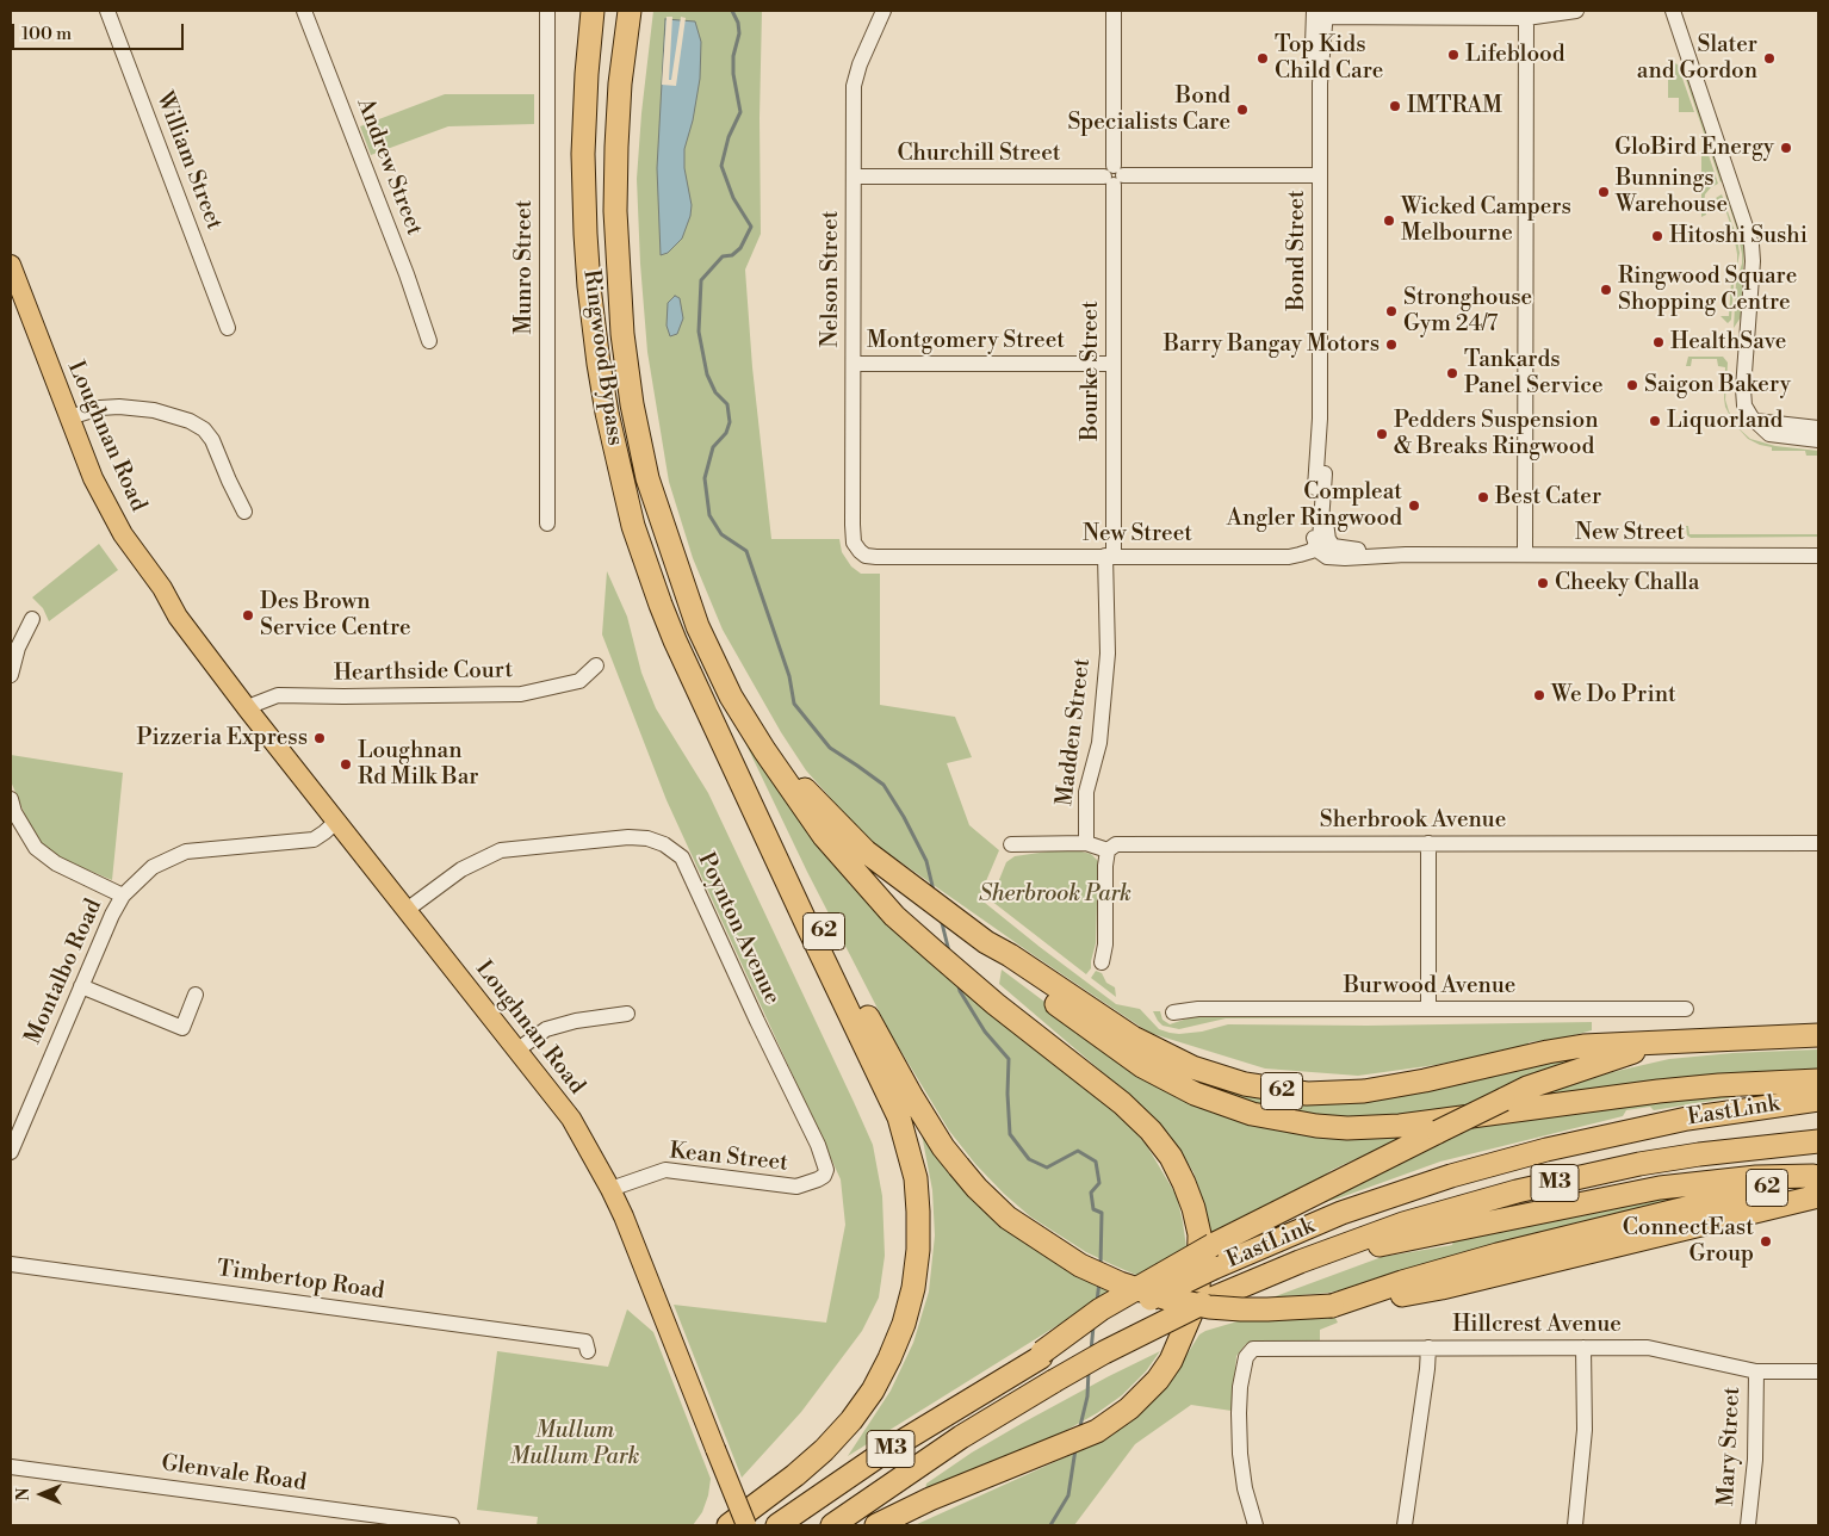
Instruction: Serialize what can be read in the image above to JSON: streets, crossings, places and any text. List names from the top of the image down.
{
  "streets": {
    "highway": [
      "Ringwood Bypass",
      "62",
      "EastLink",
      "M3"
    ],
    "main road": ["Loughnan Road"],
    "street": [
      "Churchill Street",
      "William Street",
      "Andrew Street",
      "Bond Street",
      "Munro Street",
      "Nelson Street",
      "Montgomery Street",
      "Bourke Street",
      "New Street",
      "Hearthside Court",
      "Madden Street",
      "Sherbrook Avenue",
      "Poynton Avenue",
      "Montalbo Road",
      "Burwood Avenue",
      "Kean Street",
      "Timbertop Road",
      "Hillcrest Avenue",
      "Mary Street",
      "Glenvale Road"
    ]
  },
  "crossings": [
    ["Churchill Street", "Bond Street"],
    ["Churchill Street", "Nelson Street"],
    ["Churchill Street", "Bourke Street"],
    ["Bond Street", "New Street"],
    ["Nelson Street", "Montgomery Street"],
    ["Nelson Street", "New Street"],
    ["Montgomery Street", "Bourke Street"],
    ["Ringwood Bypass", "62"],
    ["Bourke Street", "New Street"],
    ["Bourke Street", "Madden Street"],
    ["Loughnan Road", "Hearthside Court"],
    ["Loughnan Road", "Poynton Avenue"],
    ["Loughnan Road", "Montalbo Road"],
    ["Loughnan Road", "Kean Street"],
    ["New Street", "Madden Street"],
    ["Poynton Avenue", "Kean Street"],
    ["Hillcrest Avenue", "Mary Street"]
  ],
  "parks": ["Sherbrook Park", "Mullum Mullum Park"],
  "places": [
    "Lifeblood",
    "Top Kids Child Care",
    "Slater and Gordon",
    "IMTRAM",
    "Bond Specialists Care",
    "GloBird Energy",
    "Bunnings Warehouse",
    "Wicked Campers Melbourne",
    "Hitoshi Sushi",
    "Ringwood Square Shopping Centre",
    "Stronghouse Gym 24/7",
    "HealthSave",
    "Barry Bangay Motors",
    "Tankards Panel Service",
    "Saigon Bakery",
    "Liquorland",
    "Pedders Suspension & Breaks Ringwood",
    "Best Cater",
    "Compleat Angler Ringwood",
    "Cheeky Challa",
    "Des Brown Service Centre",
    "We Do Print",
    "Pizzeria Express",
    "Loughnan Rd Milk Bar",
    "ConnectEast Group"
  ],
  "scale_bar": "100 m",
  "north": "left"
}
